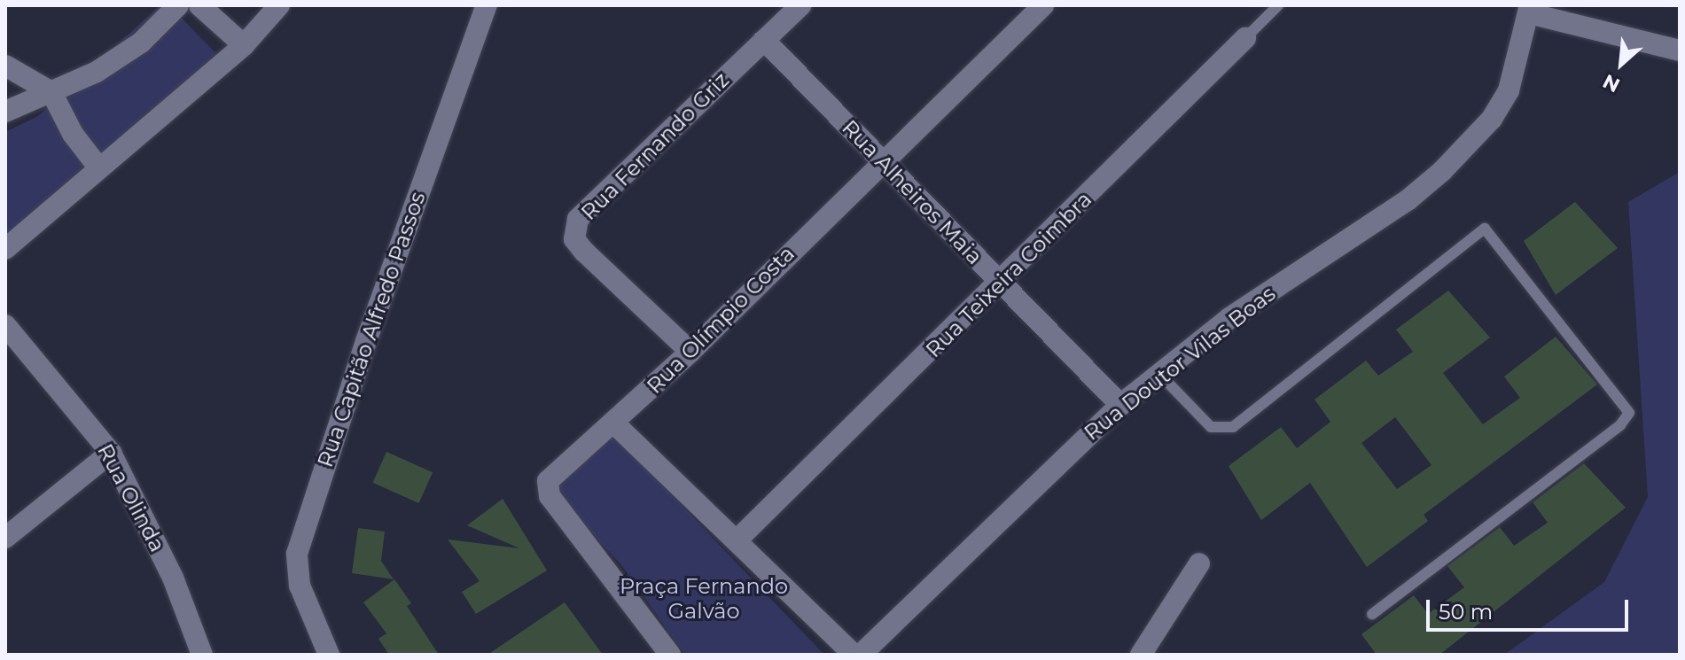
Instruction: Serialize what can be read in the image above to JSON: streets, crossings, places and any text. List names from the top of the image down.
{
  "streets": {
    "street": [
      "Rua Fernando Griz",
      "Rua Alheiros Maia",
      "Rua Teixeira Coimbra",
      "Rua Olímpio Costa",
      "Rua Capitão Alfredo Passos",
      "Rua Doutor Vilas Boas",
      "Rua Olinda"
    ]
  },
  "crossings": [
    ["Rua Fernando Griz", "Rua Alheiros Maia"],
    ["Rua Fernando Griz", "Rua Olímpio Costa"],
    ["Rua Alheiros Maia", "Rua Teixeira Coimbra"],
    ["Rua Alheiros Maia", "Rua Olímpio Costa"],
    ["Rua Alheiros Maia", "Rua Doutor Vilas Boas"]
  ],
  "parks": ["Praça Fernando Galvão"],
  "scale_bar": "50 m",
  "north": "bottom left"
}
